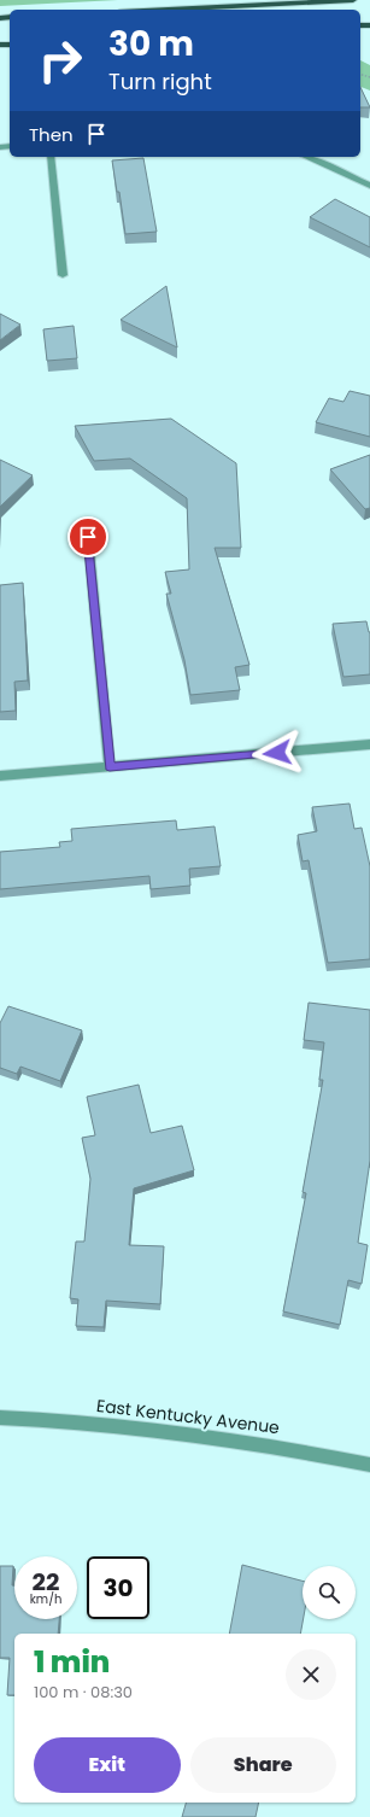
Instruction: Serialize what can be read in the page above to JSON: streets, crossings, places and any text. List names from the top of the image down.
{
  "streets": {
    "street": ["East Kentucky Avenue"]
  },
  "page": {
    "turn": ["30 m", "Turn right"],
    "then": "Then",
    "speed": "22 km/h",
    "limit": "30",
    "heading": ["1 min", "100 m · 08:30"],
    "buttons": ["Exit", "Share"]
  }
}
